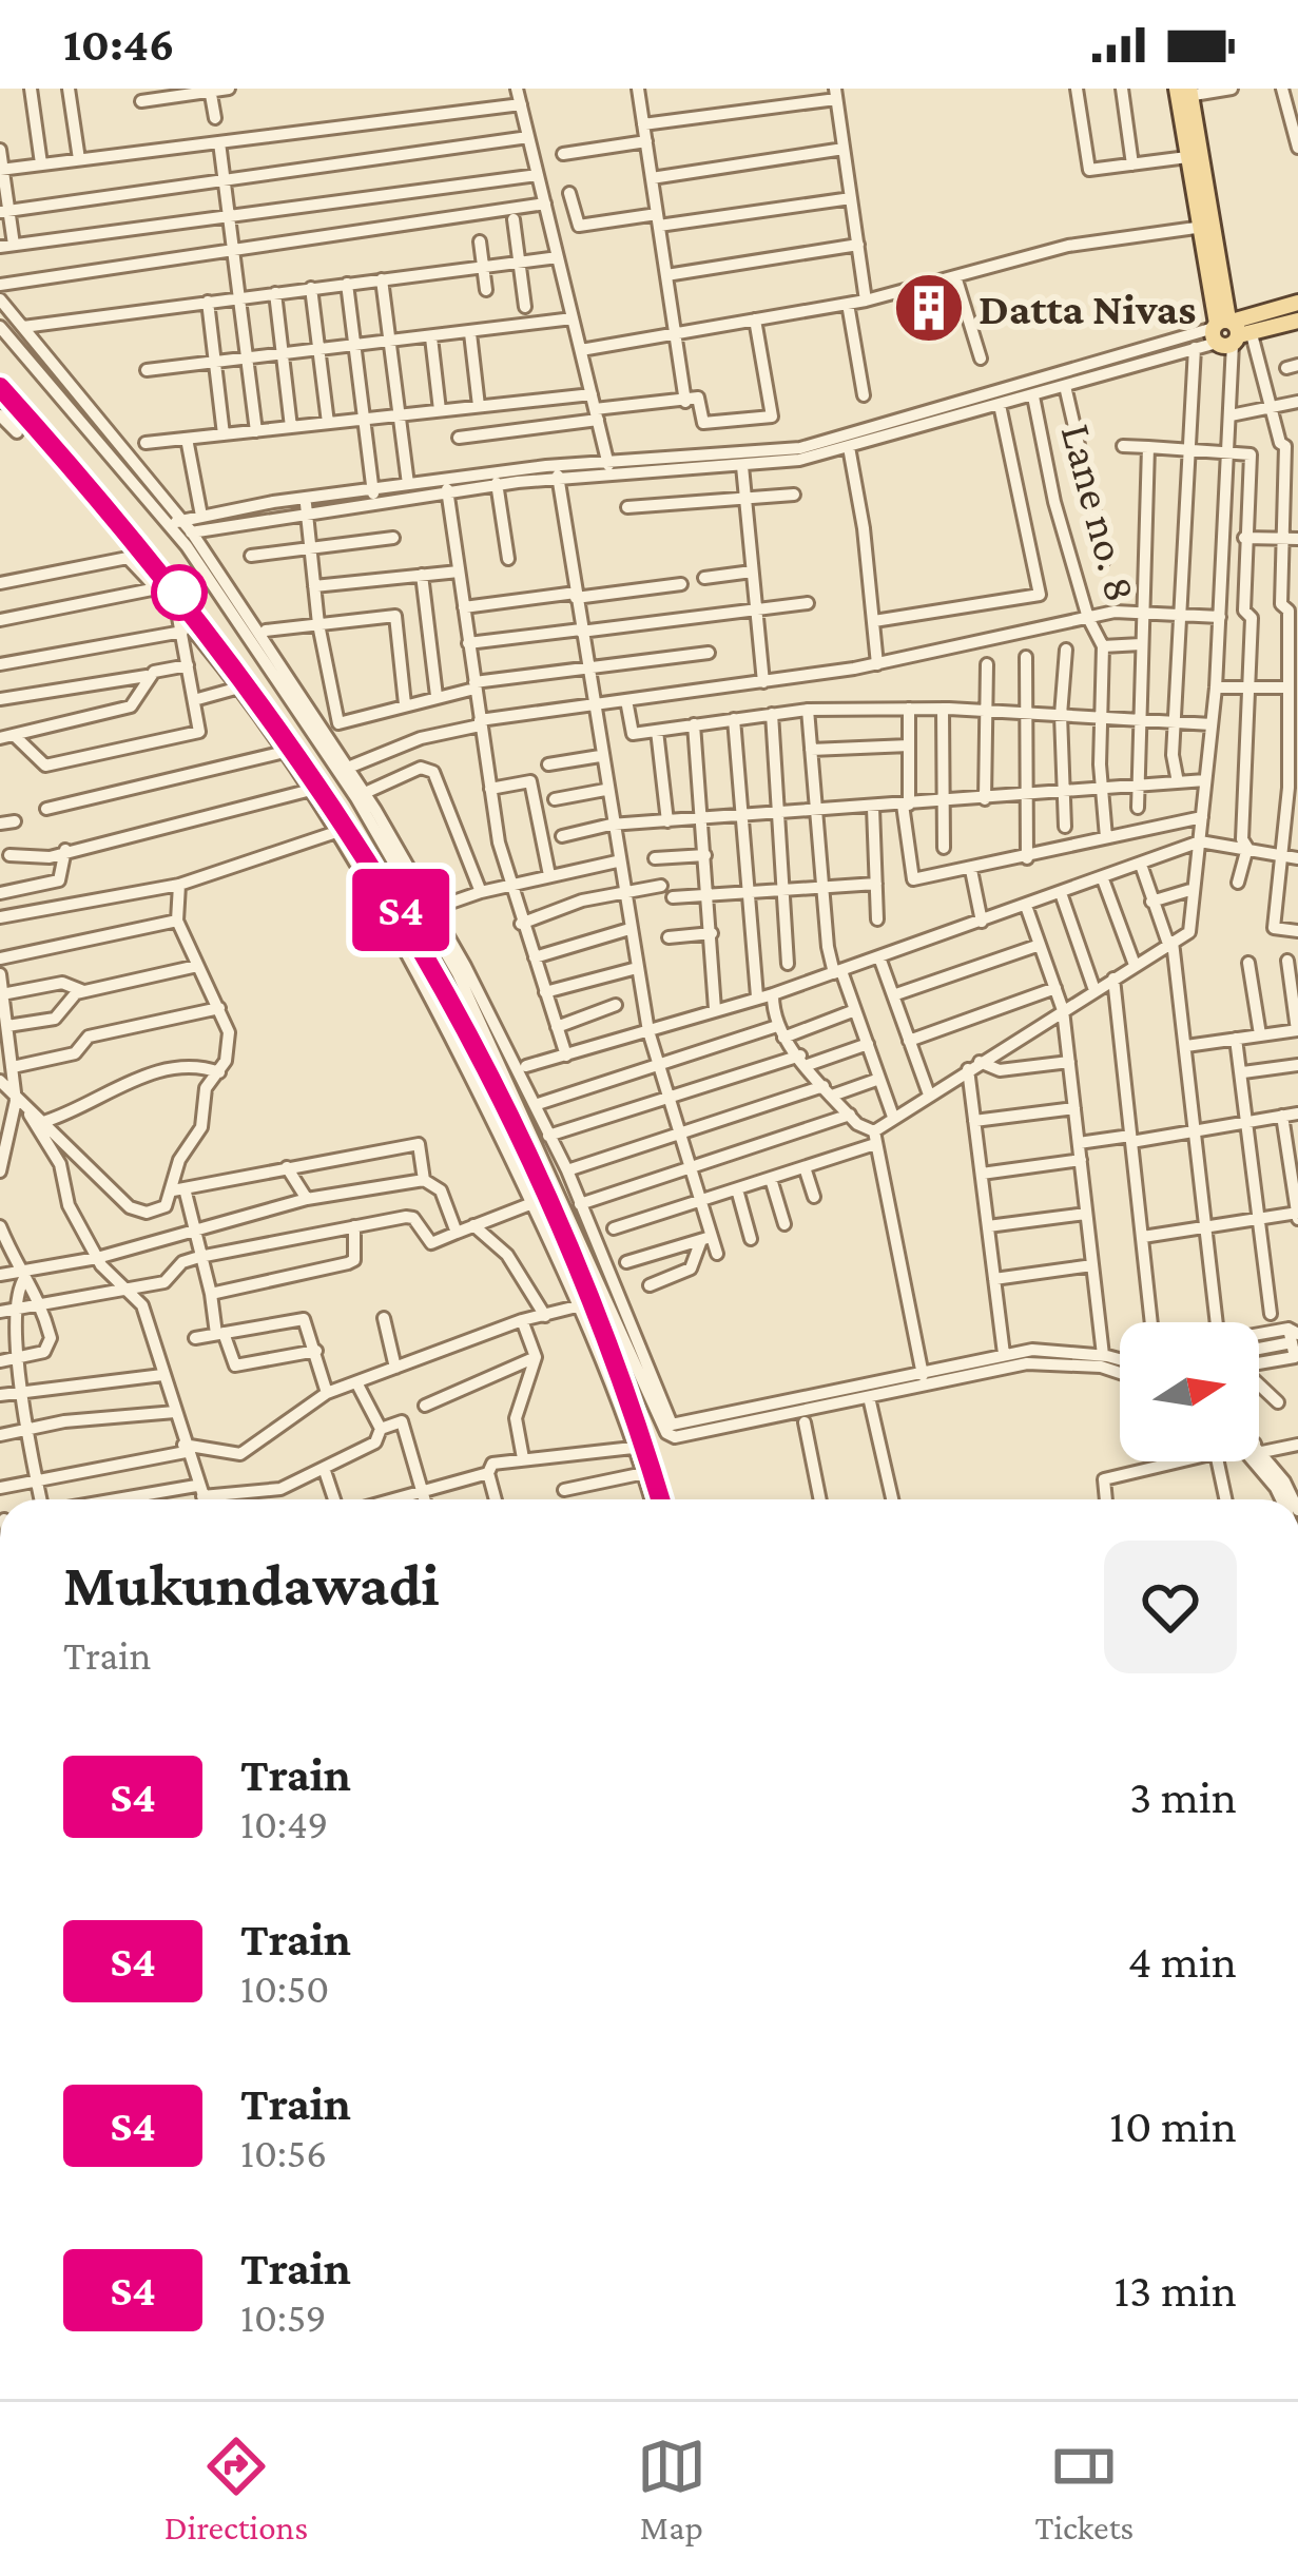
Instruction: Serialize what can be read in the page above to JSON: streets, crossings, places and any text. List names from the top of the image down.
{
  "streets": {
    "street": ["Lane no. 8"]
  },
  "places": {
    "building": ["Datta Nivas"]
  },
  "north": "right",
  "page": {
    "status": "10:46",
    "on_map": "S4",
    "heading": ["Mukundawadi", "Train"],
    "list": [
      {
        "mark": "S4",
        "name": "Train",
        "note": "10:49",
        "value": "3 min"
      },
      {
        "mark": "S4",
        "name": "Train",
        "note": "10:50",
        "value": "4 min"
      },
      {
        "mark": "S4",
        "name": "Train",
        "note": "10:56",
        "value": "10 min"
      },
      {
        "mark": "S4",
        "name": "Train",
        "note": "10:59",
        "value": "13 min"
      }
    ],
    "tabs": ["Directions", "Map", "Tickets"]
  }
}
